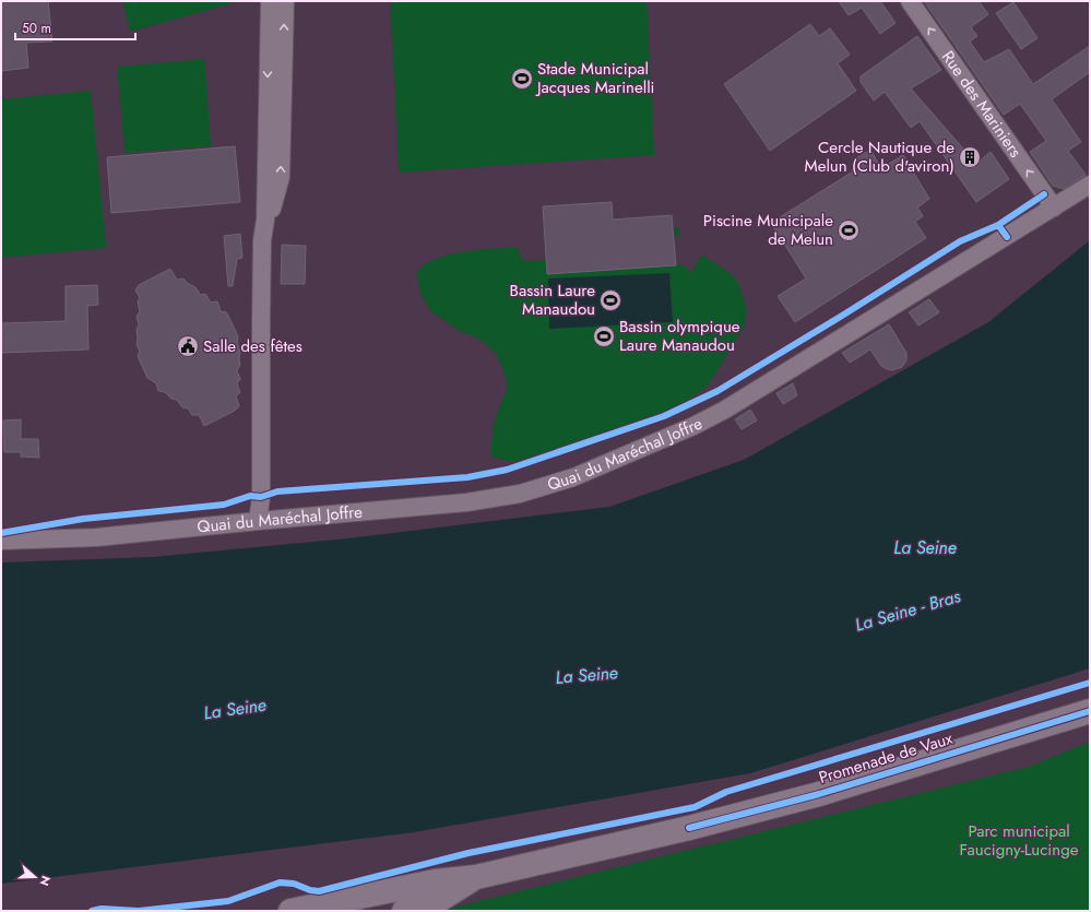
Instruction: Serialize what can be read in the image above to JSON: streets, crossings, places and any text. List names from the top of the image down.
{
  "streets": {
    "main road": ["Promenade de Vaux"],
    "street": ["Rue des Mariniers", "Quai du Maréchal Joffre"]
  },
  "crossings": [
    ["Rue des Mariniers", "Quai du Maréchal Joffre"]
  ],
  "one_way": ["Rue des Mariniers"],
  "water": ["La Seine", "La Seine - Bras"],
  "parks": ["Parc municipal Faucigny-Lucinge"],
  "places": {
    "sports": [
      "Stade Municipal Jacques Marinelli",
      "Piscine Municipale de Melun",
      "Bassin Laure Manaudou",
      "Bassin olympique Laure Manaudou"
    ],
    "building": ["Cercle Nautique de Melun (Club d'aviron)"],
    "public building": ["Salle des fêtes"]
  },
  "scale_bar": "50 m",
  "north": "right"
}
